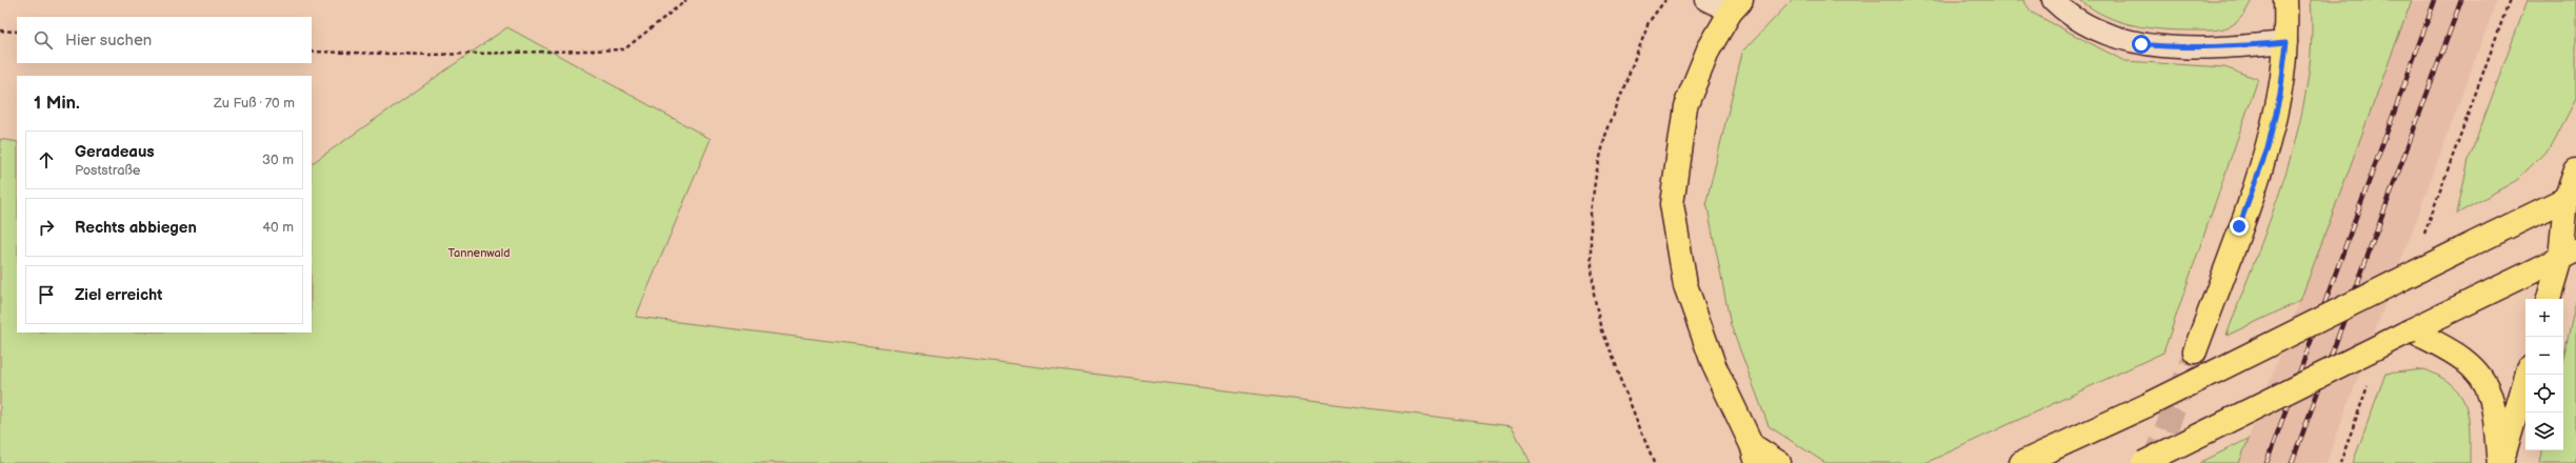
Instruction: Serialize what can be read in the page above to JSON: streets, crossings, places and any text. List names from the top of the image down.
{
  "parks": ["Tannenwald"],
  "page": {
    "search": "Hier suchen",
    "heading": ["1 Min.", "Zu Fuß · 70 m"],
    "list": [
      ["Geradeaus", "Poststraße", "30 m"],
      ["Rechts abbiegen", "40 m"],
      "Ziel erreicht"
    ],
    "map_buttons": ["+", "−"]
  }
}
